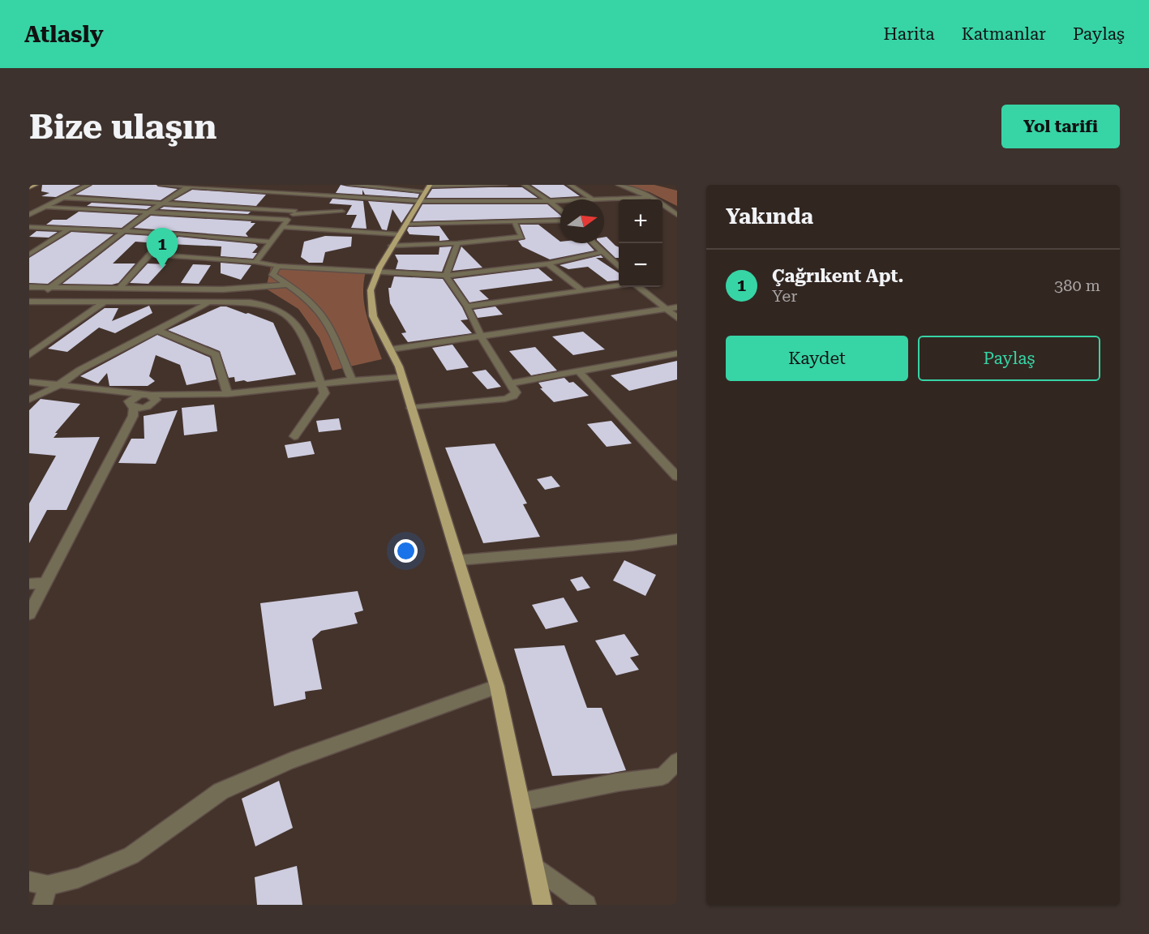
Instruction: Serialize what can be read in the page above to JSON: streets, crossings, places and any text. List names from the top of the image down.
{
  "north": "right",
  "page": {
    "header": "Atlasly",
    "nav": ["Harita", "Katmanlar", "Paylaş"],
    "buttons": [
      "Yol tarifi",
      ["Kaydet", "Paylaş"]
    ],
    "title": "Bize ulaşın",
    "heading": "Yakında",
    "map_buttons": ["+", "−"],
    "pins": "1",
    "list": [
      {
        "mark": "1",
        "name": "Çağrıkent Apt.",
        "note": "Yer",
        "value": "380 m"
      }
    ]
  }
}
